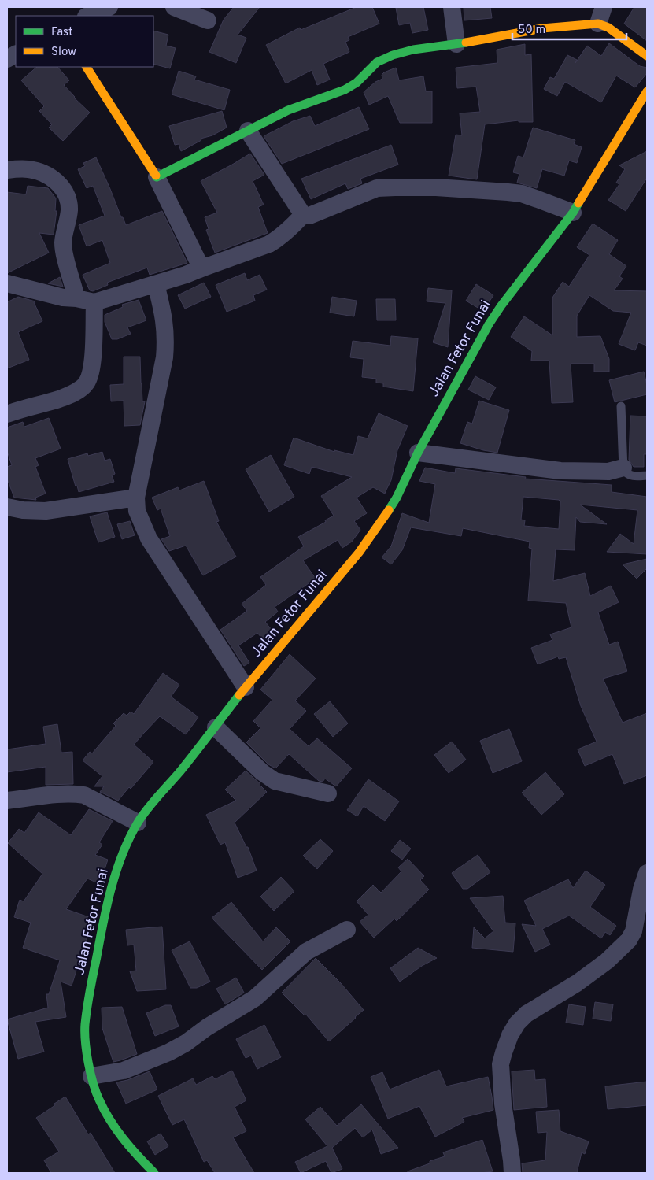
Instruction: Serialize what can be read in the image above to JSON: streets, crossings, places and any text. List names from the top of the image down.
{
  "streets": {
    "street": ["Jalan Fetor Funai"]
  },
  "legend": ["Fast", "Slow"],
  "scale_bar": "50 m"
}
